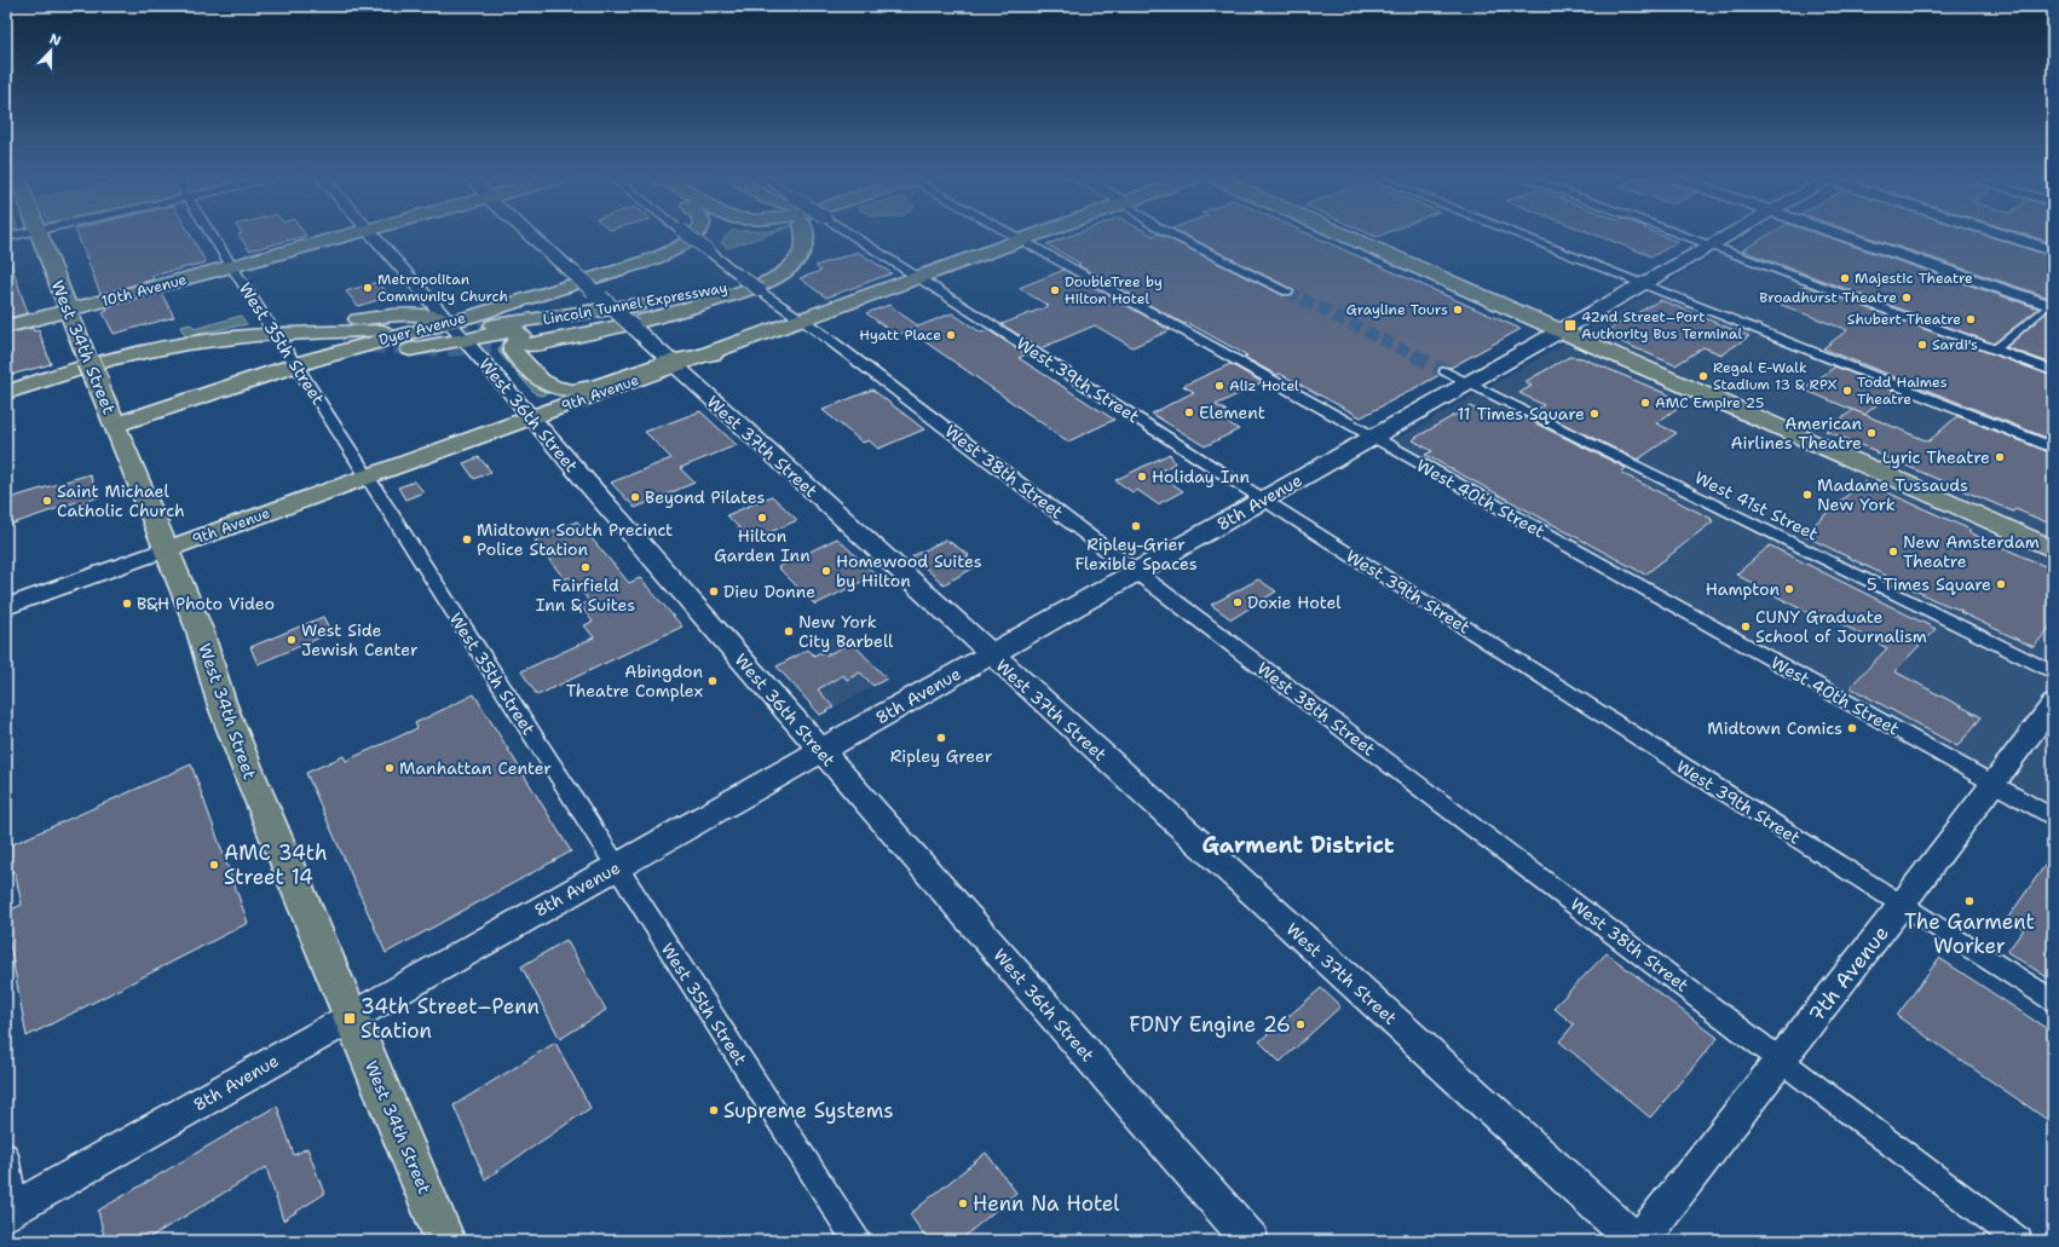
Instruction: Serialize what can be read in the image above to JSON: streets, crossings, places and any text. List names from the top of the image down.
{
  "streets": {
    "main road": [
      "10th Avenue",
      "Lincoln Tunnel Expressway",
      "Dyer Avenue",
      "West 34th Street",
      "9th Avenue",
      "West 36th Street",
      "West 37th Street",
      "8th Avenue",
      "7th Avenue"
    ],
    "street": [
      "West 35th Street",
      "West 39th Street",
      "West 38th Street",
      "West 40th Street",
      "West 41st Street"
    ]
  },
  "crossings": [
    ["10th Avenue", "West 35th Street"],
    ["10th Avenue", "West 34th Street"],
    ["Lincoln Tunnel Expressway", "Dyer Avenue"],
    ["Dyer Avenue", "West 35th Street"],
    ["Dyer Avenue", "West 34th Street"],
    ["Dyer Avenue", "West 36th Street"],
    ["West 35th Street", "9th Avenue"],
    ["West 35th Street", "8th Avenue"],
    ["West 34th Street", "9th Avenue"],
    ["West 34th Street", "8th Avenue"],
    ["West 39th Street", "9th Avenue"],
    ["West 39th Street", "8th Avenue"],
    ["West 39th Street", "7th Avenue"],
    ["9th Avenue", "West 36th Street"],
    ["9th Avenue", "West 37th Street"],
    ["9th Avenue", "West 38th Street"],
    ["9th Avenue", "West 40th Street"],
    ["West 36th Street", "8th Avenue"],
    ["West 37th Street", "8th Avenue"],
    ["West 37th Street", "7th Avenue"],
    ["West 38th Street", "8th Avenue"],
    ["West 38th Street", "7th Avenue"],
    ["West 40th Street", "8th Avenue"],
    ["West 40th Street", "7th Avenue"],
    ["8th Avenue", "West 41st Street"]
  ],
  "districts": ["Garment District"],
  "places": {
    "other": [
      "Majestic Theatre",
      "Metropolitan Community Church",
      "DoubleTree by Hilton Hotel",
      "Broadhurst Theatre",
      "Grayline Tours",
      "Shubert Theatre",
      "Hyatt Place",
      "Sardi's",
      "Regal E-Walk Stadium 13 & RPX",
      "Aliz Hotel",
      "Todd Haimes Theatre",
      "AMC Empire 25",
      "Element",
      "11 Times Square",
      "American Airlines Theatre",
      "Lyric Theatre",
      "Holiday Inn",
      "Madame Tussauds New York",
      "Beyond Pilates",
      "Saint Michael Catholic Church",
      "Hilton Garden Inn",
      "Ripley-Grier Flexible Spaces",
      "Midtown South Precinct Police Station",
      "New Amsterdam Theatre",
      "Fairfield Inn & Suites",
      "Homewood Suites by Hilton",
      "5 Times Square",
      "Hampton",
      "Dieu Donne",
      "Doxie Hotel",
      "B&H Photo Video",
      "CUNY Graduate School of Journalism",
      "New York City Barbell",
      "West Side Jewish Center",
      "Abingdon Theatre Complex",
      "Midtown Comics",
      "Ripley Greer",
      "Manhattan Center",
      "AMC 34th Street 14",
      "The Garment Worker",
      "FDNY Engine 26",
      "Supreme Systems",
      "Henn Na Hotel"
    ],
    "transit": ["42nd Street–Port Authority Bus Terminal", "34th Street–Penn Station"]
  },
  "north": "top"
}
